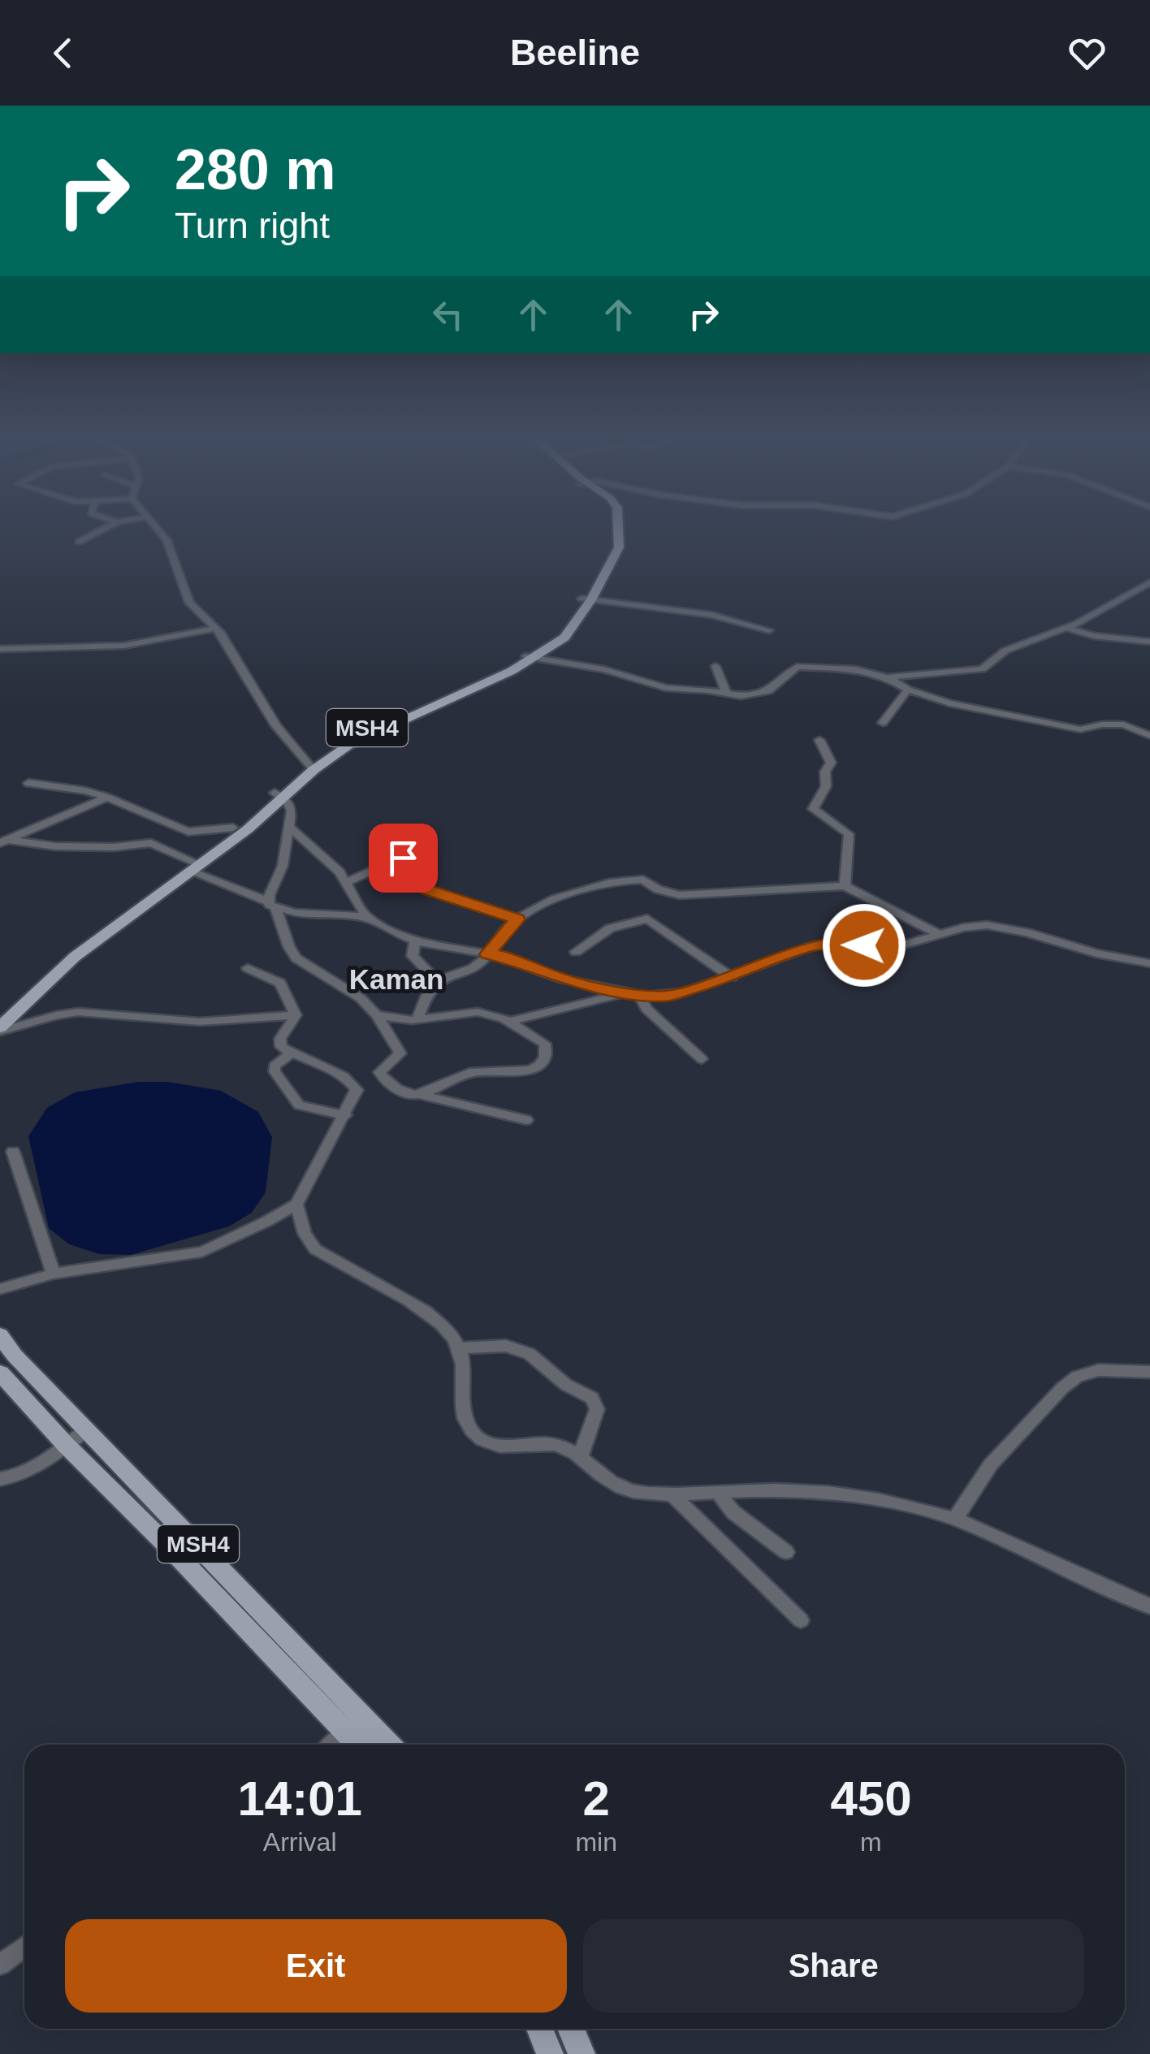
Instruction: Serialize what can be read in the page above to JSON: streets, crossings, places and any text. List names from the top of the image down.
{
  "streets": {
    "main road": ["MSH4"]
  },
  "districts": ["Kaman"],
  "page": {
    "header": "Beeline",
    "turn": ["280 m", "Turn right"],
    "eta": [
      "14:01",
      "Arrival",
      "2",
      "min",
      "450",
      "m"
    ],
    "buttons": ["Exit", "Share"]
  }
}
